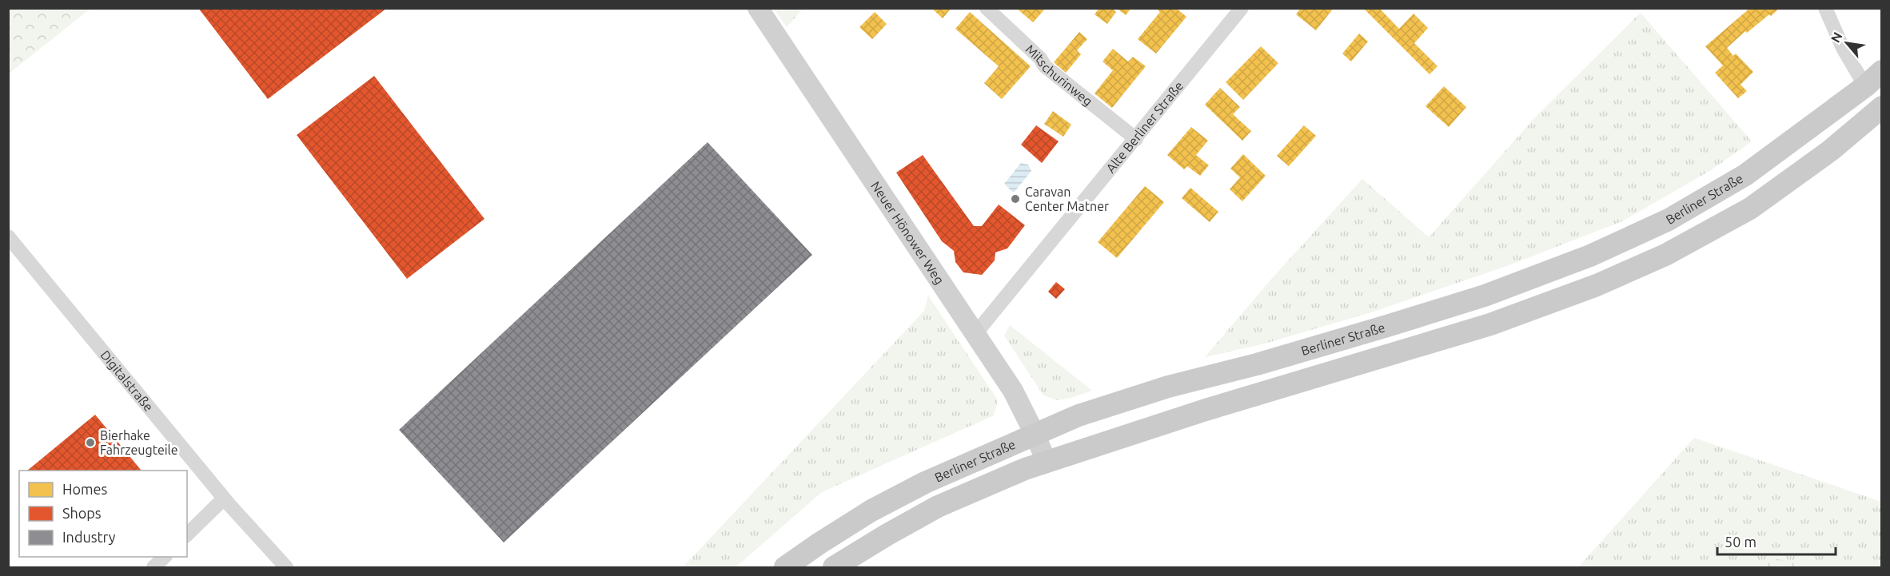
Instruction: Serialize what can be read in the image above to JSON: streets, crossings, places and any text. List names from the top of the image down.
{
  "streets": {
    "main road": ["Berliner Straße", "Neuer Hönower Weg"],
    "street": ["Mitschurinweg", "Alte Berliner Straße", "Digitalstraße"]
  },
  "crossings": [
    ["Mitschurinweg", "Alte Berliner Straße"],
    ["Alte Berliner Straße", "Neuer Hönower Weg"],
    ["Berliner Straße", "Neuer Hönower Weg"]
  ],
  "places": ["Caravan Center Matner", "Bierhake Fahrzeugteile"],
  "legend": ["Homes", "Shops", "Industry"],
  "scale_bar": "50 m",
  "north": "top left"
}
